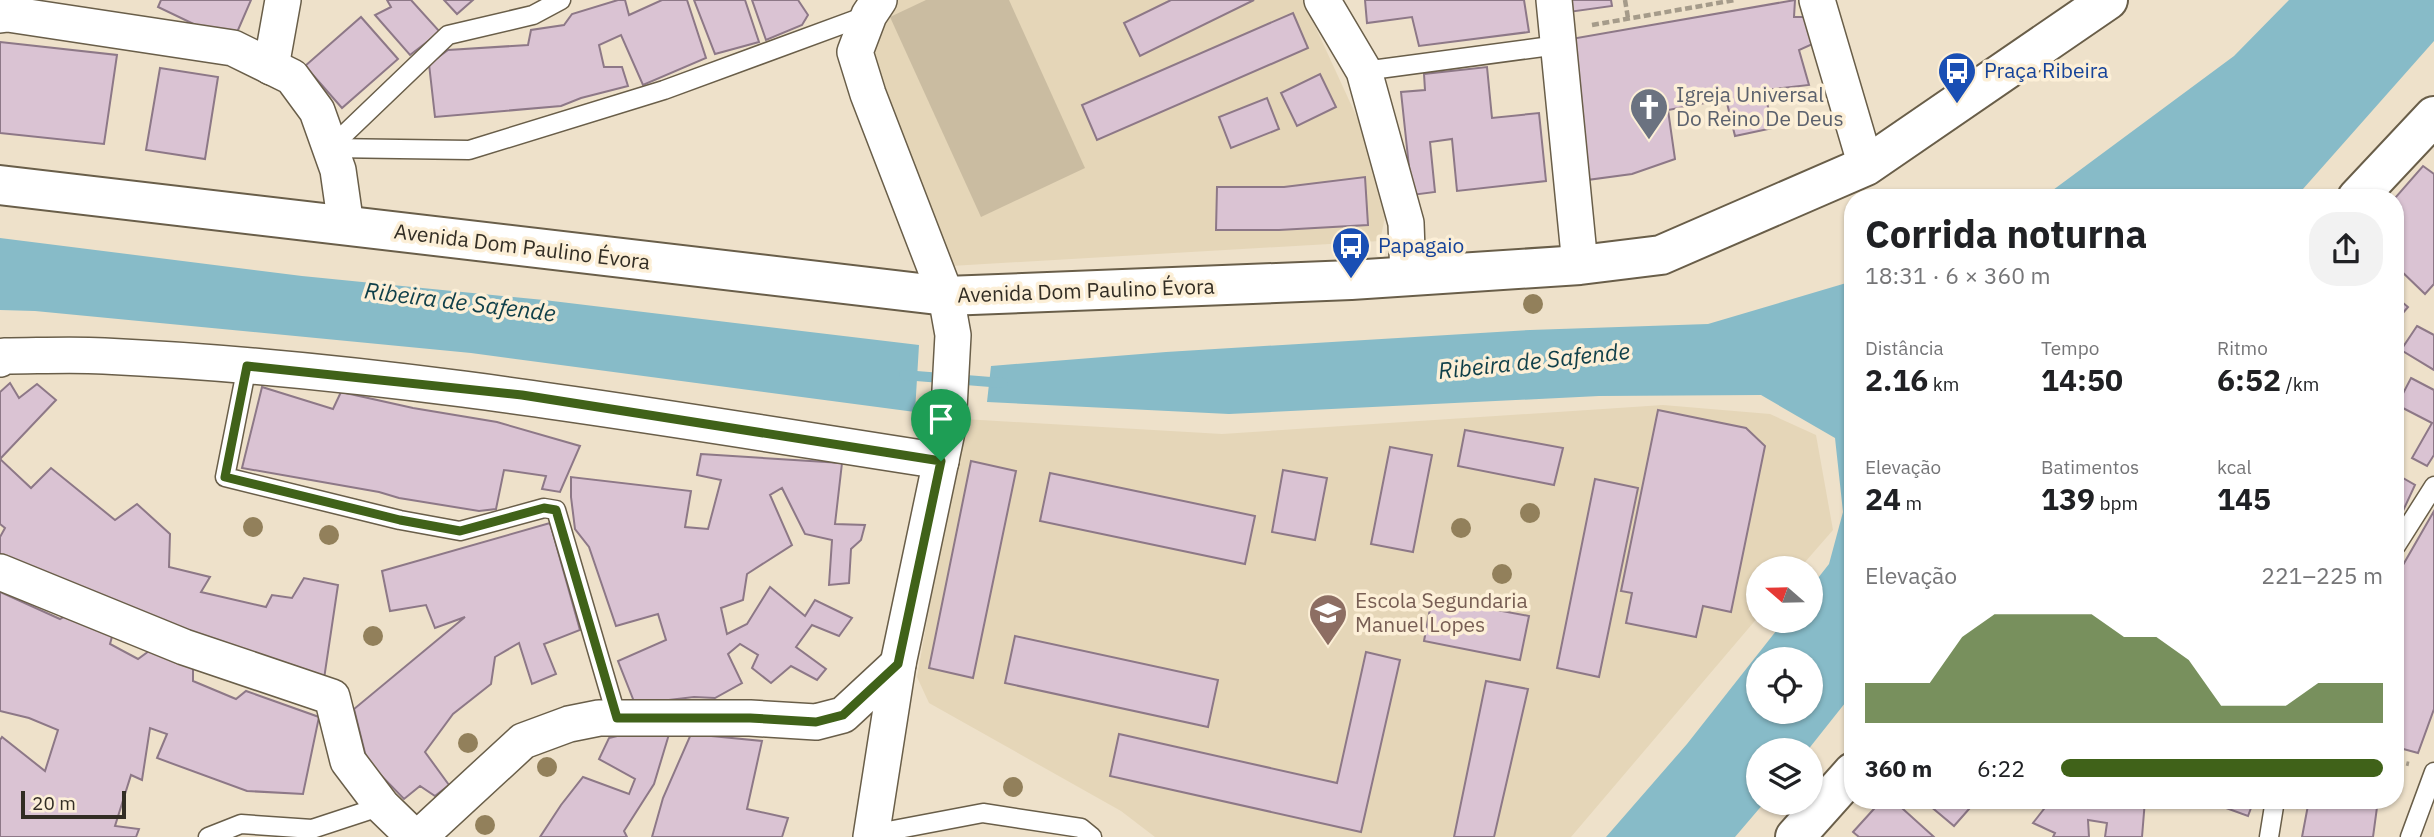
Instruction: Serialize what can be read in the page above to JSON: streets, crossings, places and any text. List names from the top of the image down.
{
  "streets": {
    "main road": ["Avenida Dom Paulino Évora"]
  },
  "water": ["Ribeira de Safende"],
  "places": {
    "bus stop": ["Praça Ribeira", "Papagaio"],
    "church": ["Igreja Universal Do Reino De Deus"],
    "school or university": ["Escola Segundaria Manuel Lopes"]
  },
  "scale_bar": "20 m",
  "north": "left",
  "page": {
    "heading": ["Corrida noturna", "18:31 · 6 × 360 m"],
    "stats": [
      ["Distância", "2.16 km"],
      ["Tempo", "14:50"],
      ["Ritmo", "6:52 /km"],
      ["Elevação", "24 m"],
      ["Batimentos", "139 bpm"],
      ["kcal", "145"]
    ],
    "chart": ["Elevação", "221–225 m"],
    "list": [
      {
        "name": "360 m",
        "note": "6:22"
      }
    ],
    "scale": "20 m"
  }
}
